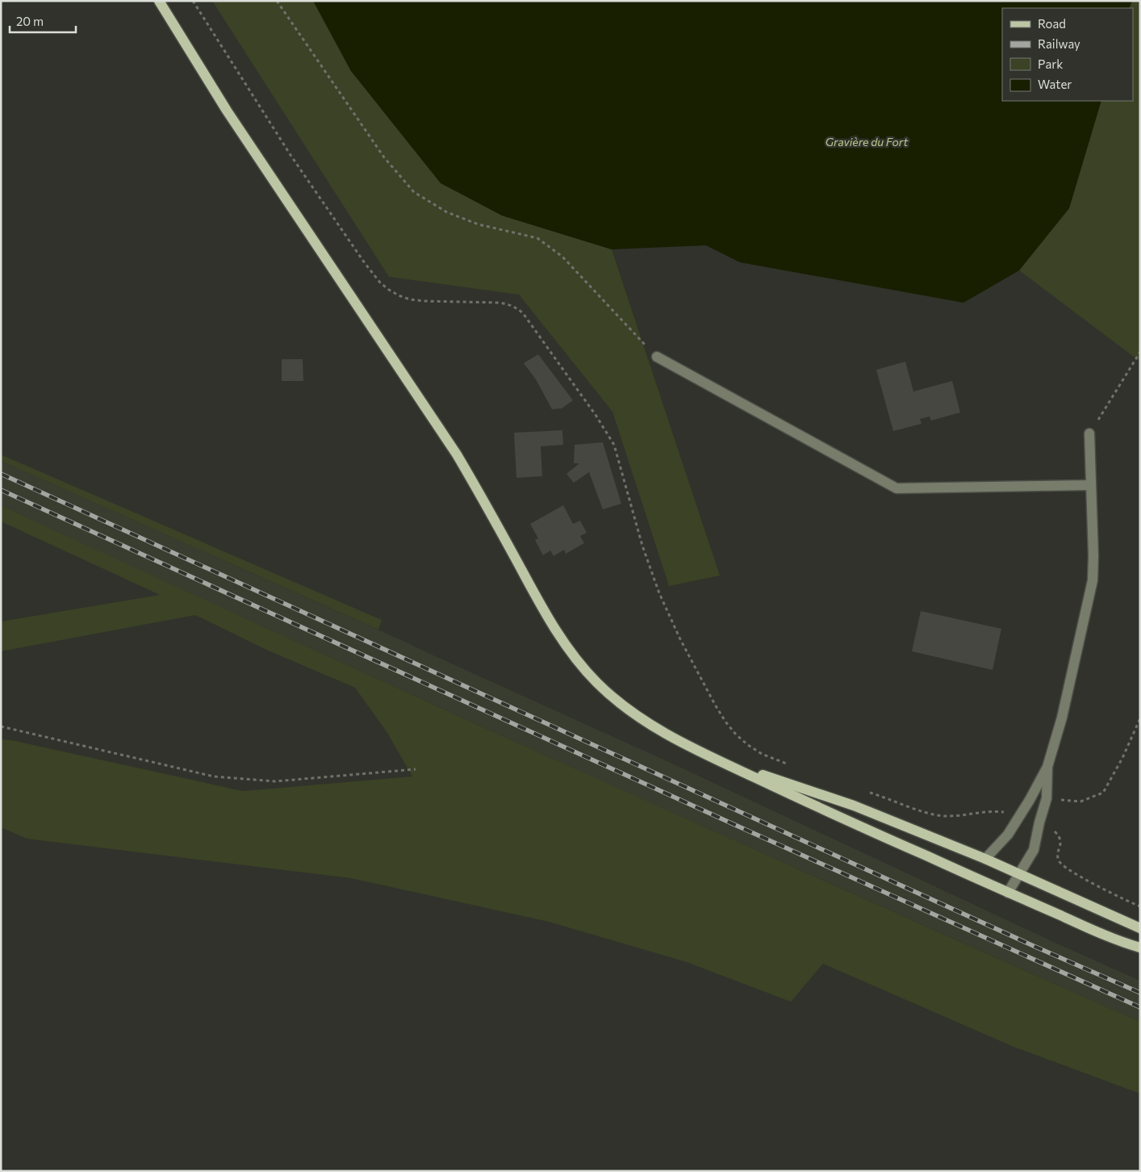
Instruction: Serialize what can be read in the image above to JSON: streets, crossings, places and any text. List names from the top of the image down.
{
  "water": ["Gravière du Fort"],
  "legend": [
    "Road",
    "Railway",
    "Park",
    "Water"
  ],
  "scale_bar": "20 m"
}
